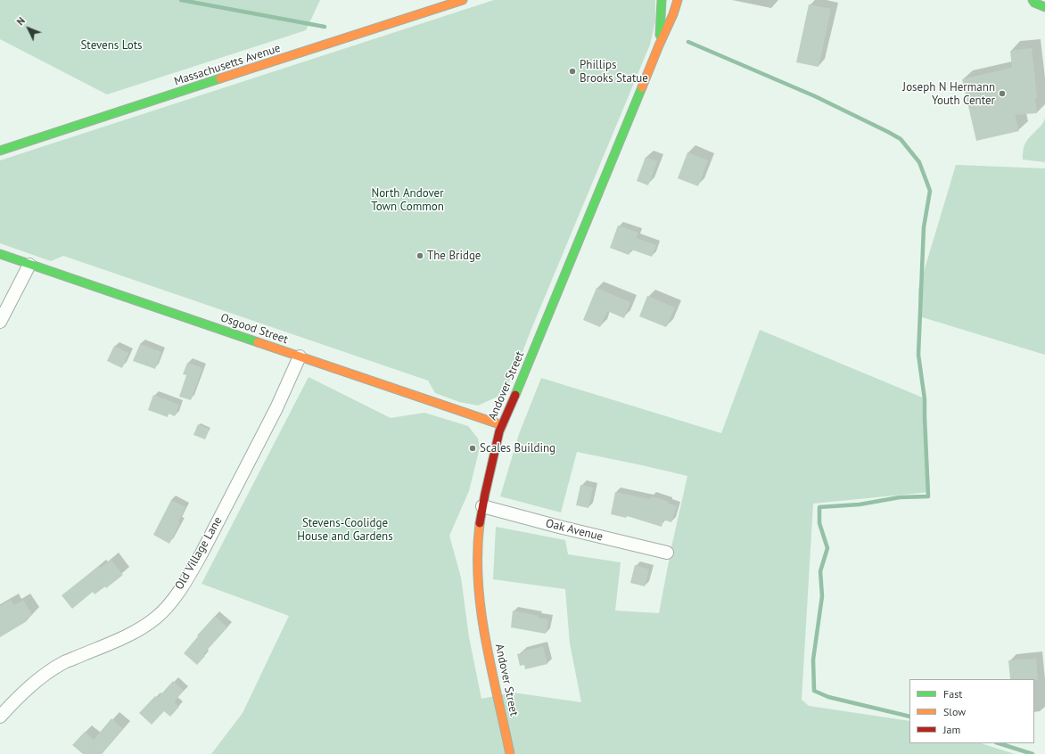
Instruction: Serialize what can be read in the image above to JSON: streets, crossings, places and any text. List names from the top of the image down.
{
  "streets": {
    "main road": ["Massachusetts Avenue", "Osgood Street", "Andover Street"],
    "street": ["Oak Avenue", "Old Village Lane"]
  },
  "crossings": [
    ["Osgood Street", "Andover Street"],
    ["Osgood Street", "Old Village Lane"],
    ["Andover Street", "Oak Avenue"]
  ],
  "parks": ["Stevens Lots", "North Andover Town Common", "Stevens-Coolidge House and Gardens"],
  "places": [
    "Phillips Brooks Statue",
    "Joseph N Hermann Youth Center",
    "The Bridge",
    "Scales Building"
  ],
  "legend": ["Fast", "Slow", "Jam"],
  "north": "top left"
}
